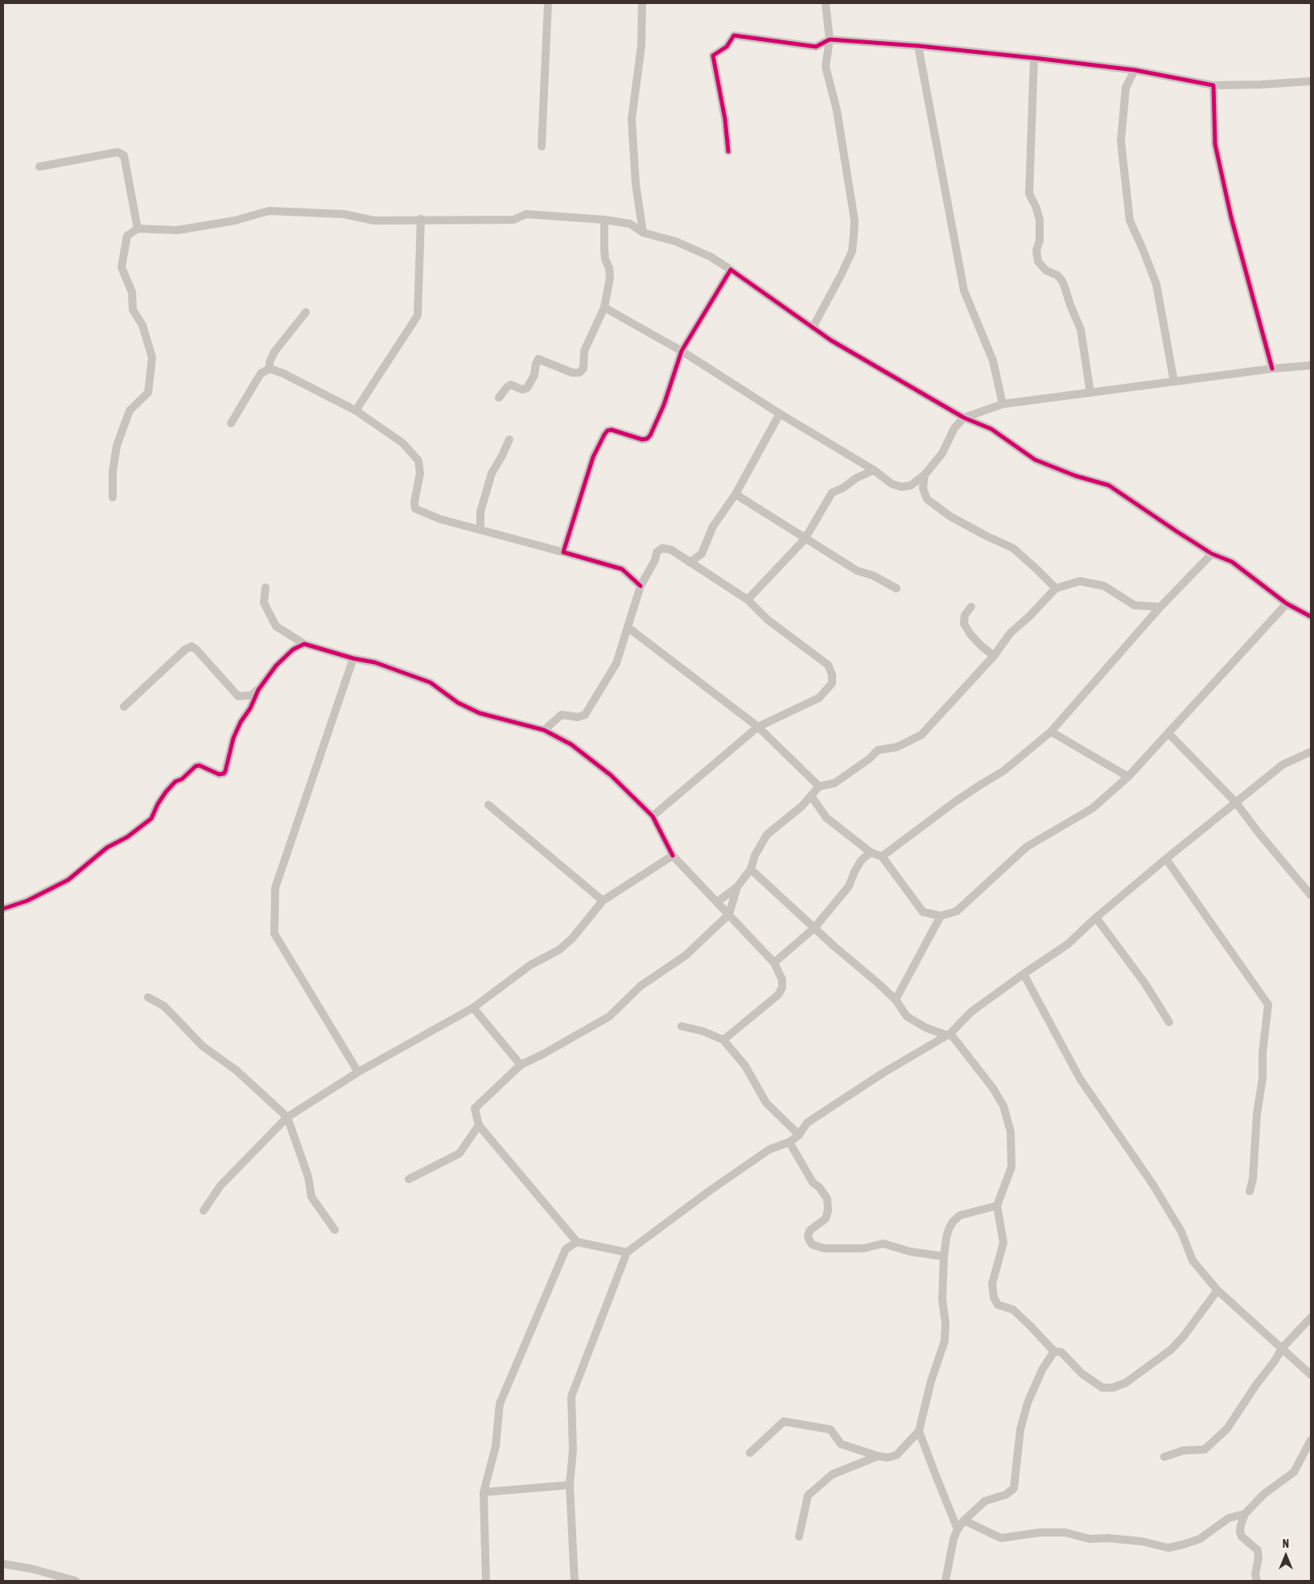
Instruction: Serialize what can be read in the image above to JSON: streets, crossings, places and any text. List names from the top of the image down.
{
  "north": "top"
}
